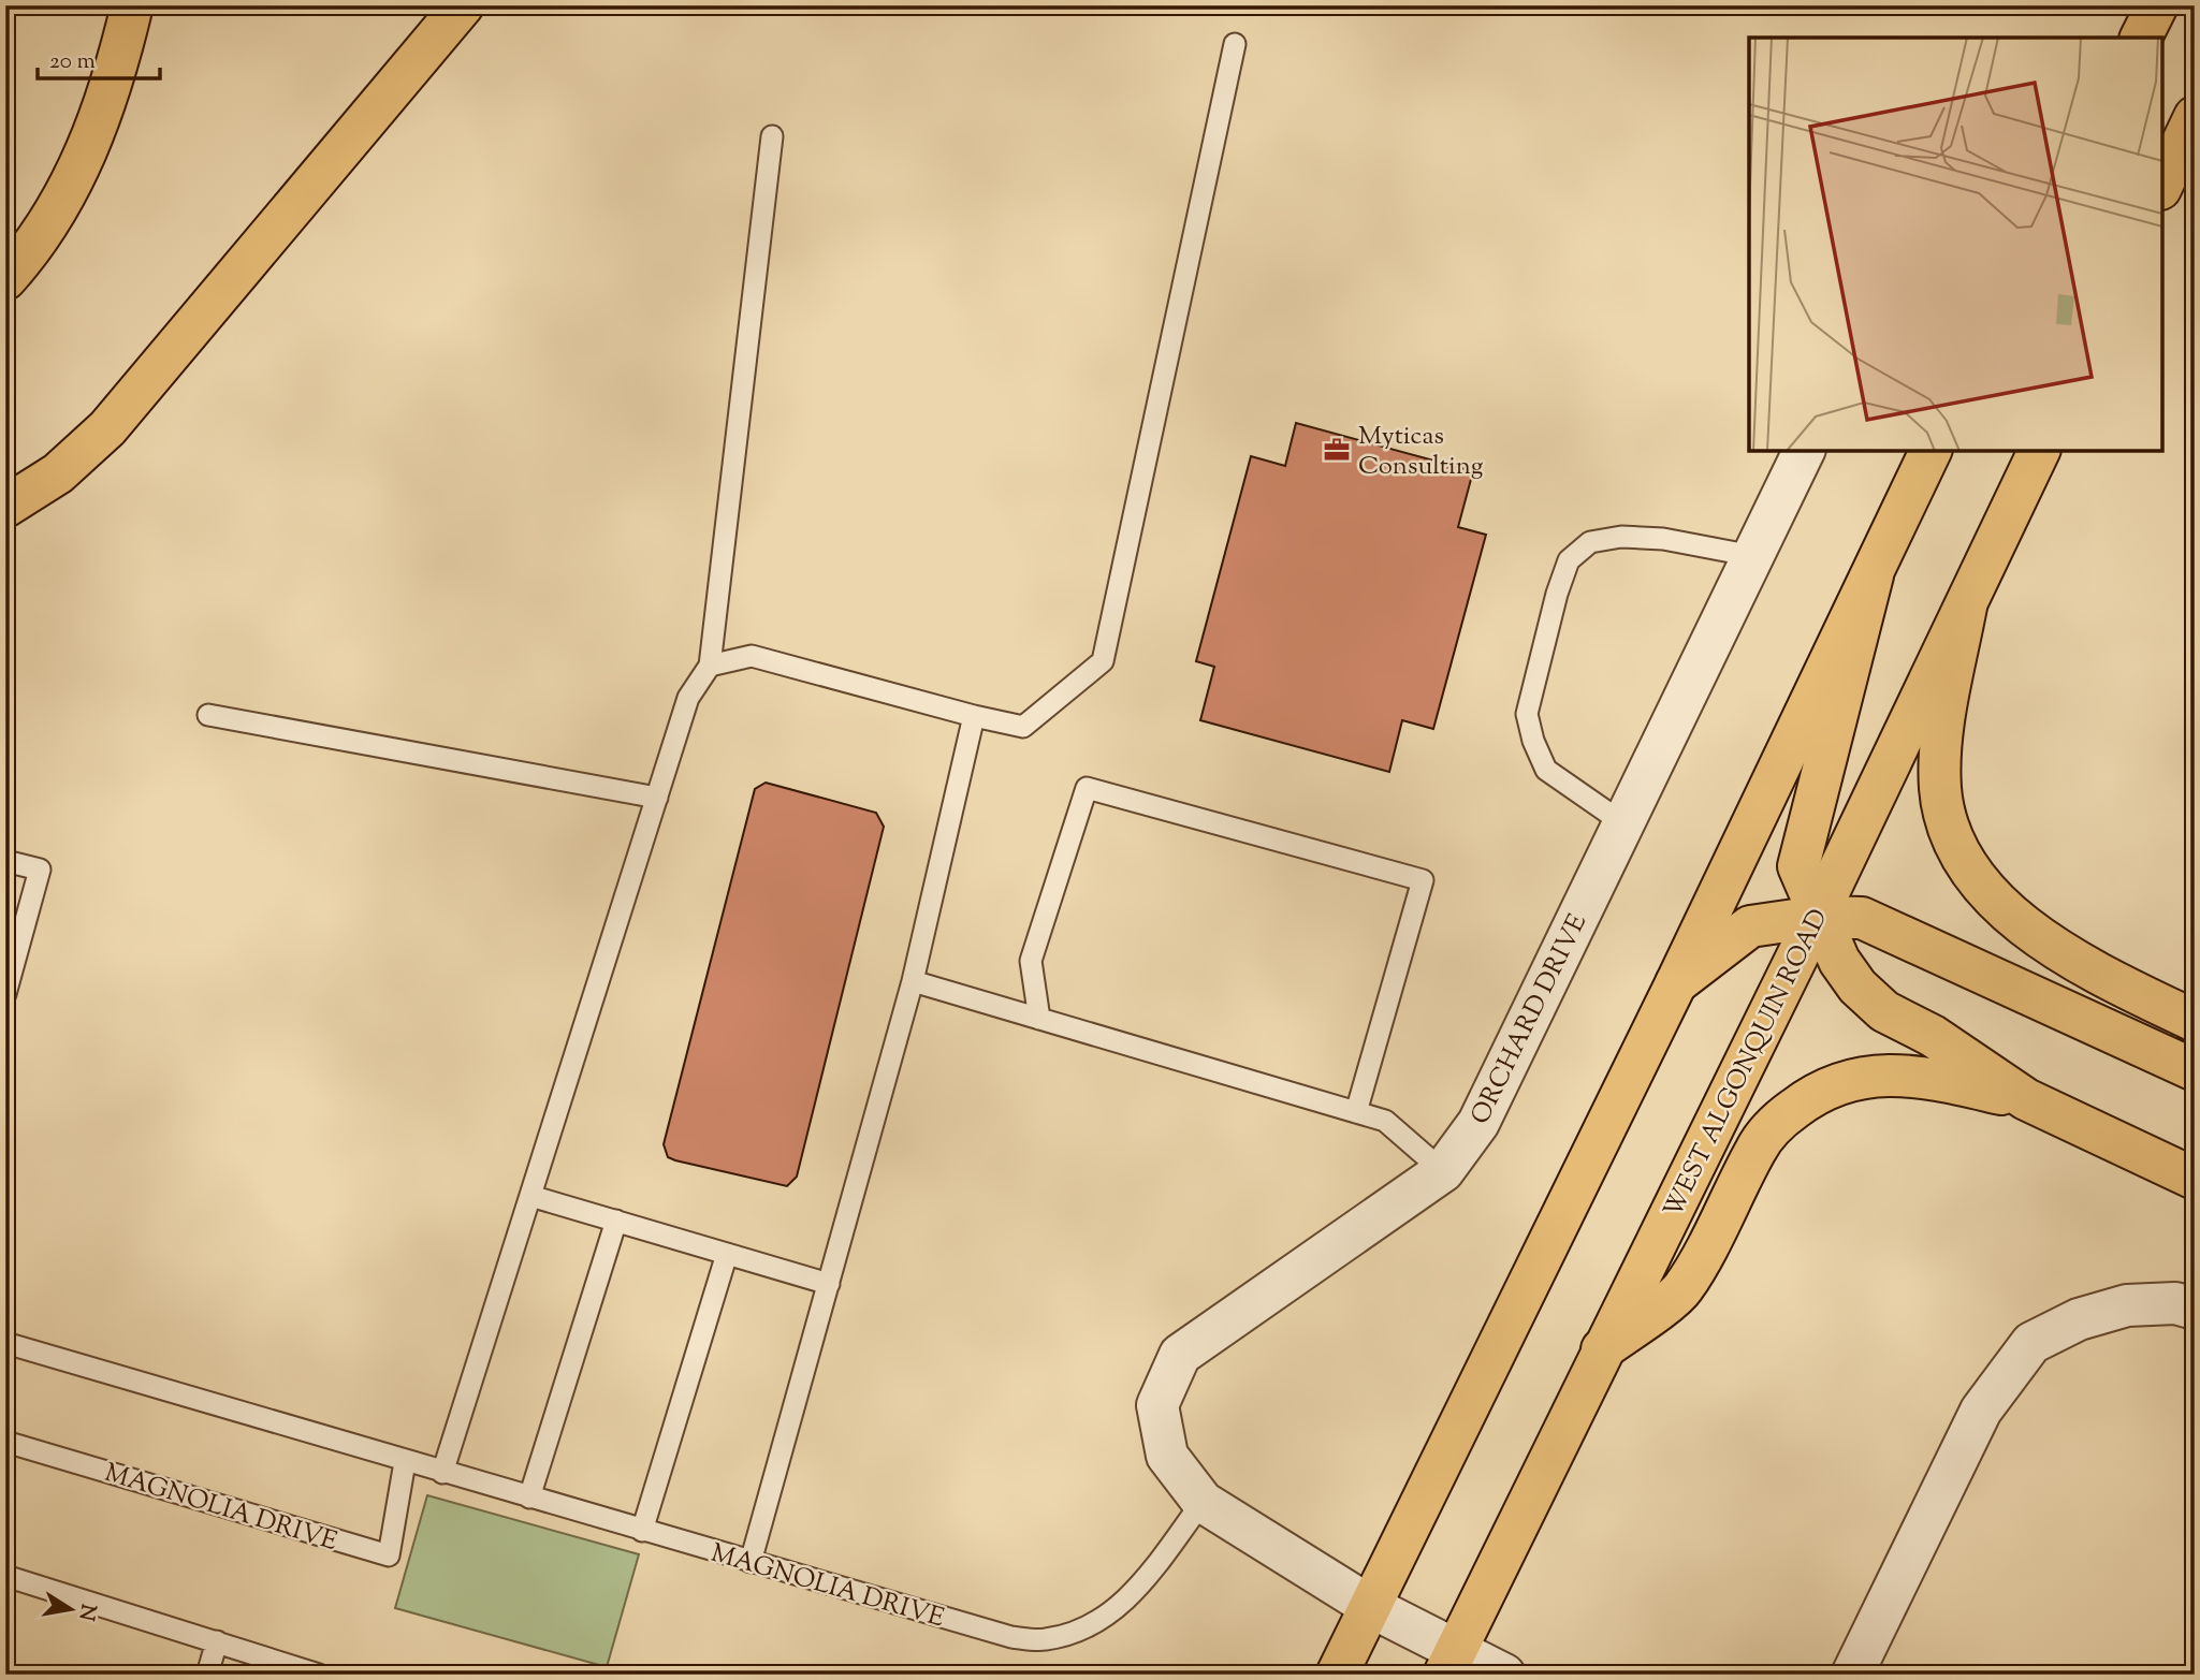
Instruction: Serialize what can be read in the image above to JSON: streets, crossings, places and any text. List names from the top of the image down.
{
  "streets": {
    "main road": ["WEST ALGONQUIN ROAD"],
    "street": ["ORCHARD DRIVE"],
    "lane": ["MAGNOLIA DRIVE"]
  },
  "crossings": [
    ["ORCHARD DRIVE", "MAGNOLIA DRIVE"]
  ],
  "places": {
    "office": ["Myticas Consulting"]
  },
  "scale_bar": "20 m",
  "north": "right"
}
